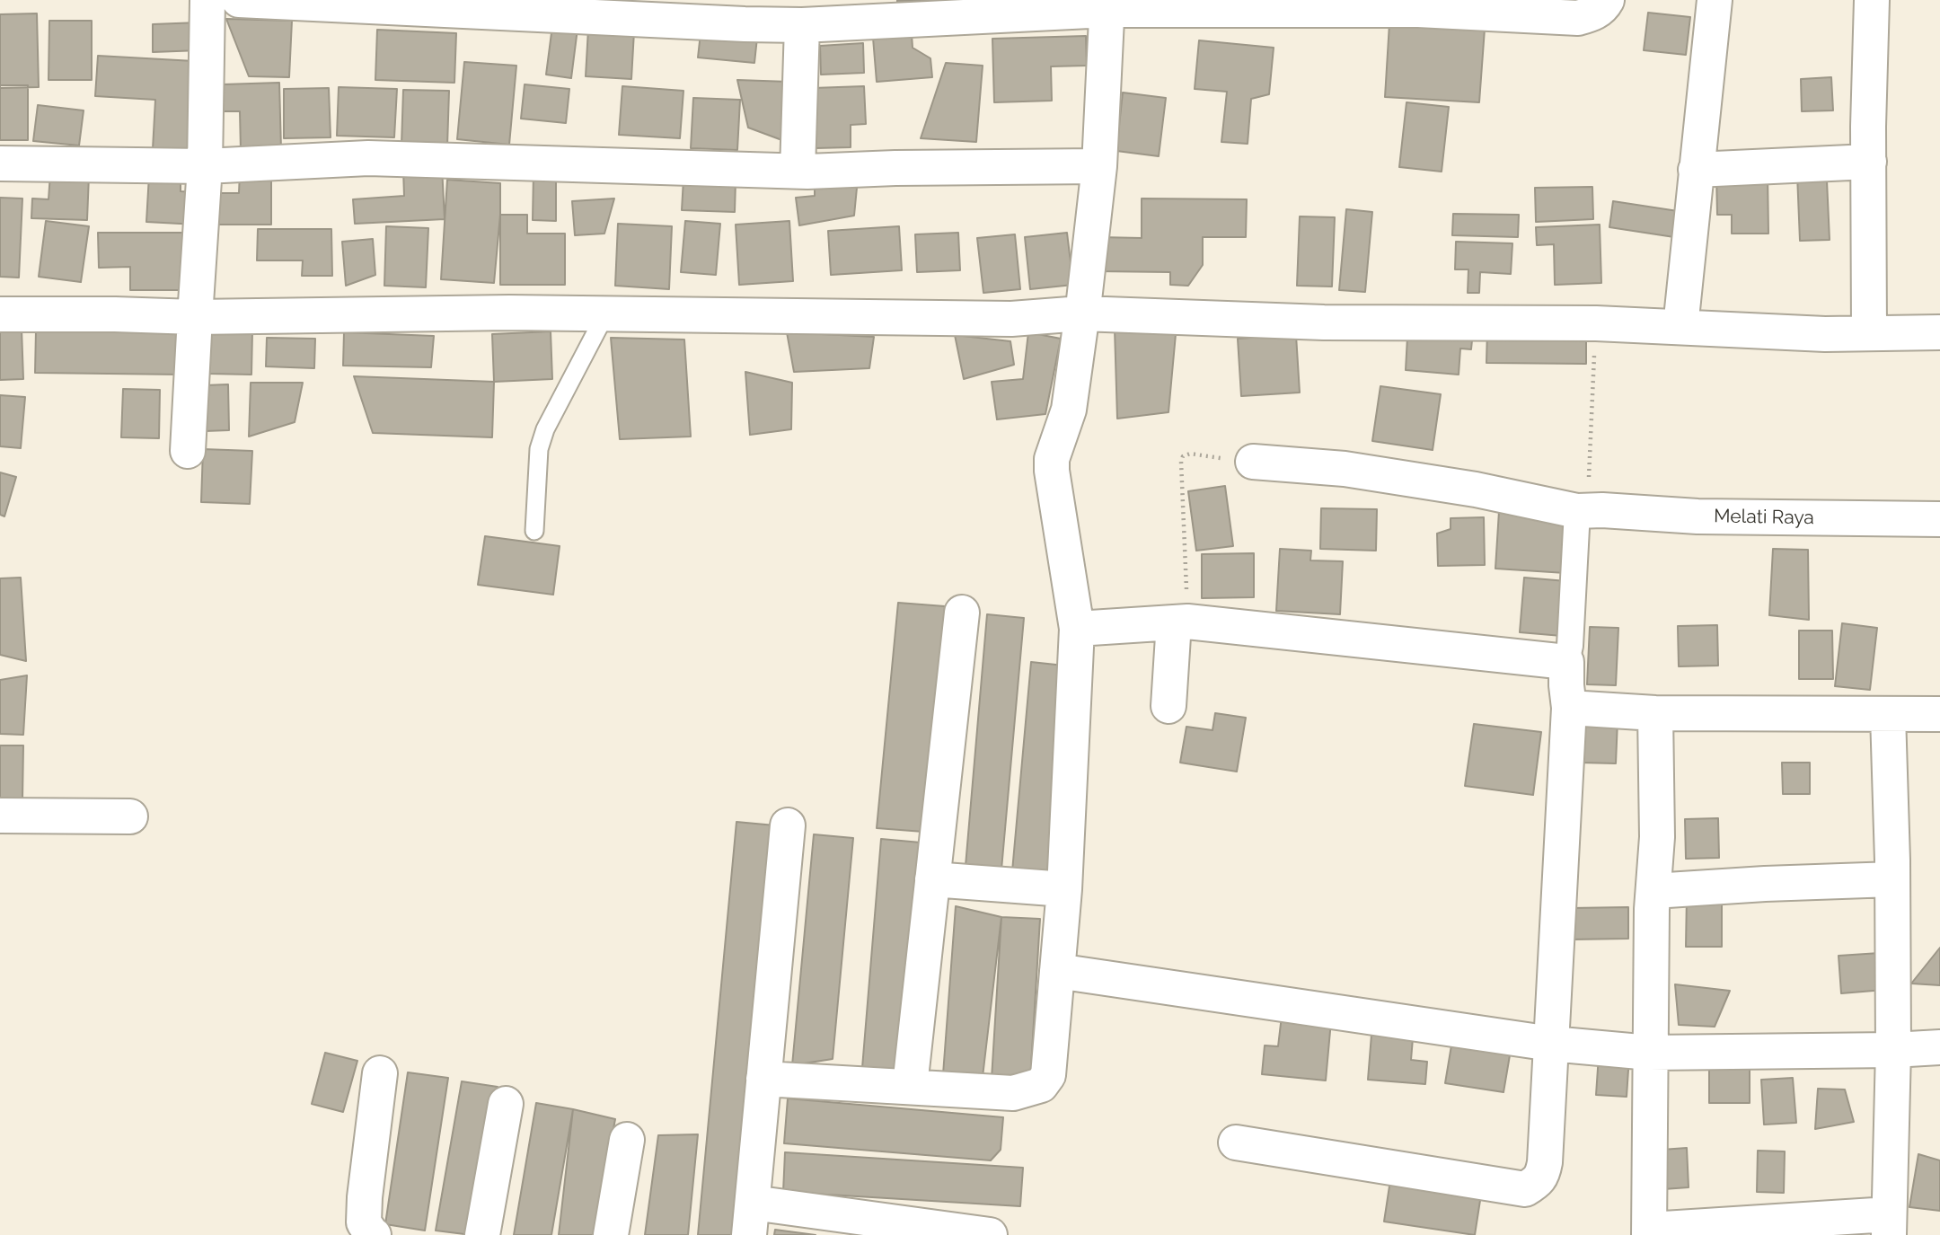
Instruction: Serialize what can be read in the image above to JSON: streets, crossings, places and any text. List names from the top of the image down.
{
  "streets": {
    "street": ["Melati Raya"]
  }
}
